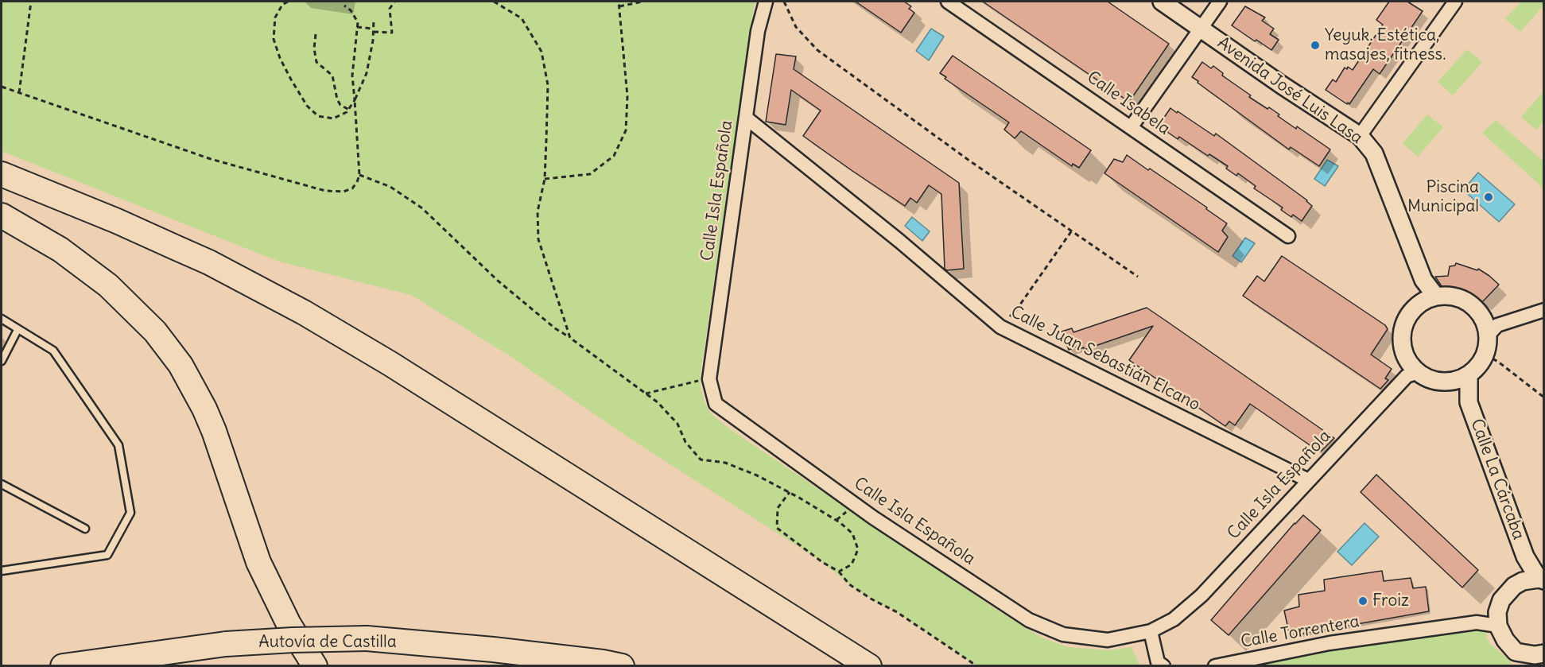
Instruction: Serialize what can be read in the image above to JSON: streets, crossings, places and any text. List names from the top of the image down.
{
  "streets": {
    "highway": ["Autovía de Castilla"],
    "street": [
      "Avenida José Luis Lasa",
      "Calle Isabela",
      "Calle Isla Española",
      "Calle Juan Sebastián Elcano",
      "Calle La Cárcaba",
      "Calle Torrentera"
    ]
  },
  "crossings": [
    ["Avenida José Luis Lasa", "Calle Isla Española"],
    ["Avenida José Luis Lasa", "Calle La Cárcaba"],
    ["Calle Isla Española", "Calle Juan Sebastián Elcano"],
    ["Calle Isla Española", "Calle La Cárcaba"]
  ],
  "places": ["Yeyuk. Estética, masajes, fitness.", "Piscina Municipal", "Froiz"]
}
